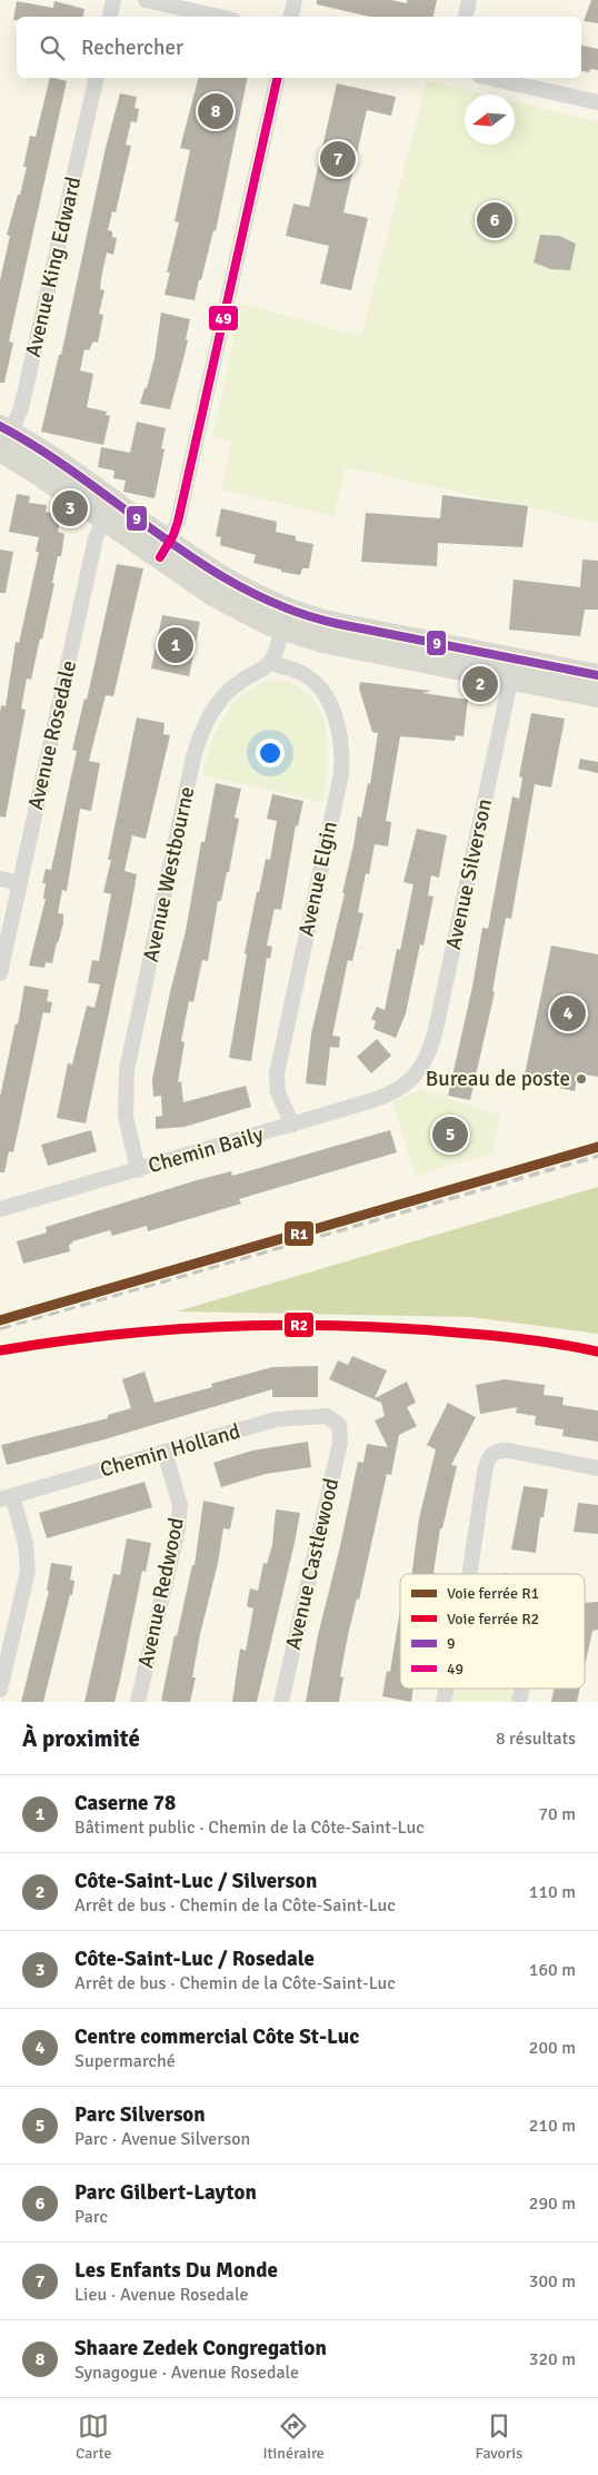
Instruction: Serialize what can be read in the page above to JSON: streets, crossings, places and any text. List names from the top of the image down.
{
  "streets": {
    "street": [
      "Avenue King Edward",
      "Avenue Rosedale",
      "Avenue Westbourne",
      "Avenue Silverson",
      "Avenue Elgin",
      "Chemin Baily",
      "Chemin Holland",
      "Avenue Castlewood",
      "Avenue Redwood"
    ]
  },
  "crossings": [
    ["Avenue Westbourne", "Avenue Elgin"],
    ["Avenue Westbourne", "Chemin Baily"],
    ["Avenue Silverson", "Chemin Baily"],
    ["Avenue Elgin", "Chemin Baily"],
    ["Chemin Holland", "Avenue Castlewood"],
    ["Chemin Holland", "Avenue Redwood"]
  ],
  "places": ["Bureau de poste"],
  "lines": [
    "transit line 49",
    "transit line 9",
    "rail line R1",
    "rail line R2"
  ],
  "legend": [
    "Voie ferrée R1",
    "Voie ferrée R2",
    "9",
    "49"
  ],
  "north": "left",
  "page": {
    "search": "Rechercher",
    "pins": [
      "8",
      "7",
      "6",
      "3",
      "1",
      "2",
      "4",
      "5"
    ],
    "heading": ["À proximité", "8 résultats"],
    "list": [
      {
        "mark": "1",
        "name": "Caserne 78",
        "note": "Bâtiment public · Chemin de la Côte-Saint-Luc",
        "value": "70 m"
      },
      {
        "mark": "2",
        "name": "Côte-Saint-Luc / Silverson",
        "note": "Arrêt de bus · Chemin de la Côte-Saint-Luc",
        "value": "110 m"
      },
      {
        "mark": "3",
        "name": "Côte-Saint-Luc / Rosedale",
        "note": "Arrêt de bus · Chemin de la Côte-Saint-Luc",
        "value": "160 m"
      },
      {
        "mark": "4",
        "name": "Centre commercial Côte St-Luc",
        "note": "Supermarché",
        "value": "200 m"
      },
      {
        "mark": "5",
        "name": "Parc Silverson",
        "note": "Parc · Avenue Silverson",
        "value": "210 m"
      },
      {
        "mark": "6",
        "name": "Parc Gilbert-Layton",
        "note": "Parc",
        "value": "290 m"
      },
      {
        "mark": "7",
        "name": "Les Enfants Du Monde",
        "note": "Lieu · Avenue Rosedale",
        "value": "300 m"
      },
      {
        "mark": "8",
        "name": "Shaare Zedek Congregation",
        "note": "Synagogue · Avenue Rosedale",
        "value": "320 m"
      }
    ],
    "nav": ["Carte", "Itinéraire", "Favoris"]
  }
}
